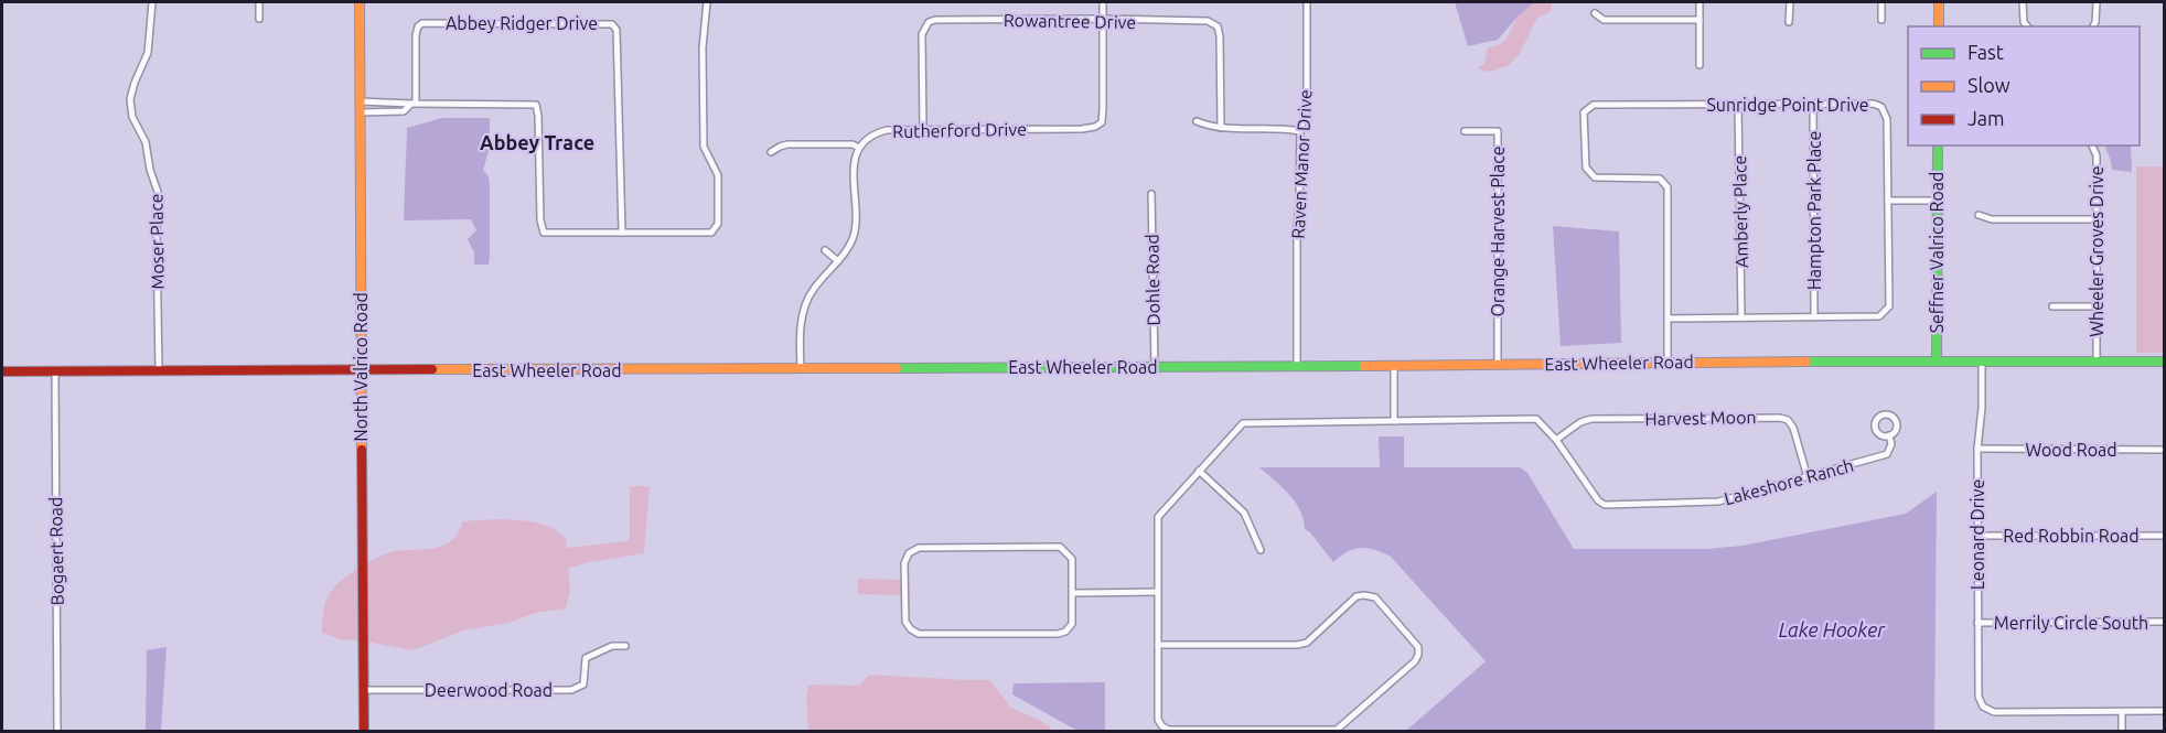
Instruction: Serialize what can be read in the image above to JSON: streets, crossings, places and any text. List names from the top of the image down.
{
  "streets": {
    "street": [
      "Rowantree Drive",
      "Abbey Ridger Drive",
      "Sunridge Point Drive",
      "Rutherford Drive",
      "Raven Manor Drive",
      "Hampton Park Place",
      "Amberly Place",
      "Orange Harvest Place",
      "Moser Place",
      "Wheeler Groves Drive",
      "Seffner Valrico Road",
      "Dohle Road",
      "East Wheeler Road",
      "North Valrico Road",
      "Harvest Moon",
      "Wood Road",
      "Lakeshore Ranch",
      "Leonard Drive",
      "Red Robbin Road",
      "Bogaert Road",
      "Merrily Circle South",
      "Deerwood Road"
    ]
  },
  "crossings": [
    ["Rowantree Drive", "Rutherford Drive"],
    ["Sunridge Point Drive", "Hampton Park Place"],
    ["Sunridge Point Drive", "Amberly Place"],
    ["Sunridge Point Drive", "East Wheeler Road"],
    ["Raven Manor Drive", "East Wheeler Road"],
    ["Orange Harvest Place", "East Wheeler Road"],
    ["Moser Place", "East Wheeler Road"],
    ["Wheeler Groves Drive", "East Wheeler Road"],
    ["Seffner Valrico Road", "East Wheeler Road"],
    ["Dohle Road", "East Wheeler Road"],
    ["East Wheeler Road", "North Valrico Road"],
    ["East Wheeler Road", "Leonard Drive"],
    ["East Wheeler Road", "Bogaert Road"],
    ["North Valrico Road", "Deerwood Road"],
    ["Harvest Moon", "Lakeshore Ranch"],
    ["Wood Road", "Leonard Drive"],
    ["Leonard Drive", "Red Robbin Road"],
    ["Leonard Drive", "Merrily Circle South"]
  ],
  "districts": ["Abbey Trace"],
  "water": ["Lake Hooker"],
  "legend": ["Fast", "Slow", "Jam"]
}
